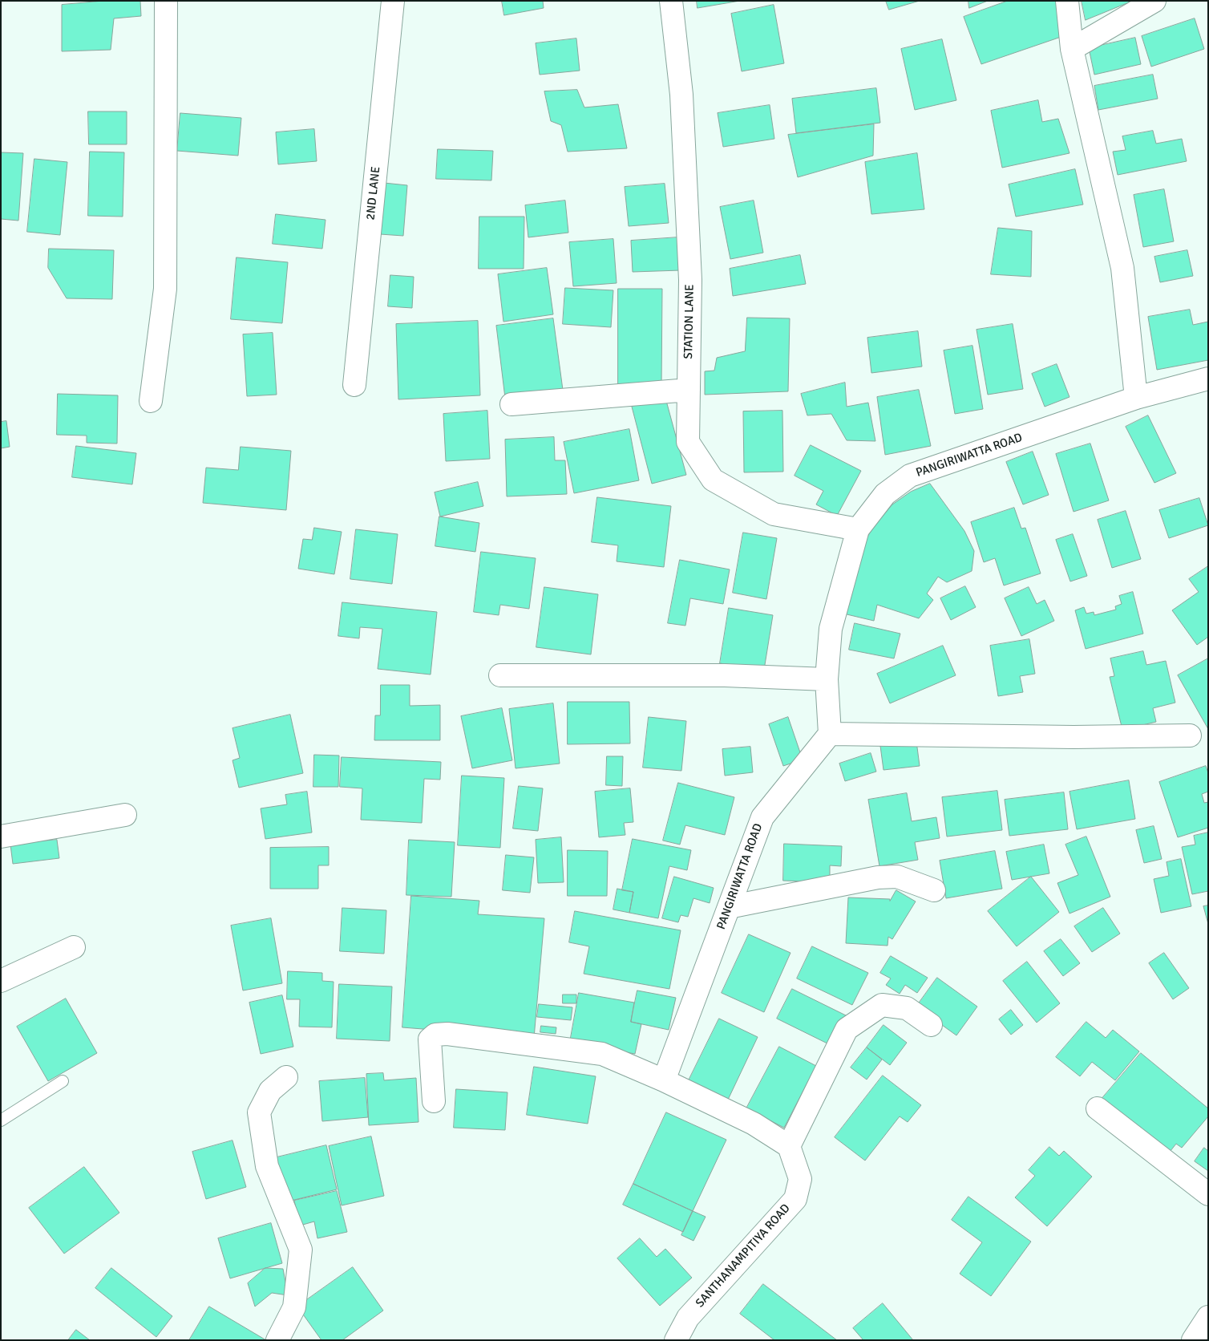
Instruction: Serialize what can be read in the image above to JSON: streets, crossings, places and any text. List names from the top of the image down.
{
  "streets": {
    "street": [
      "2ND LANE",
      "STATION LANE",
      "PANGIRIWATTA ROAD",
      "SANTHANAMPITIYA ROAD"
    ]
  },
  "crossings": [
    ["STATION LANE", "PANGIRIWATTA ROAD"]
  ]
}
